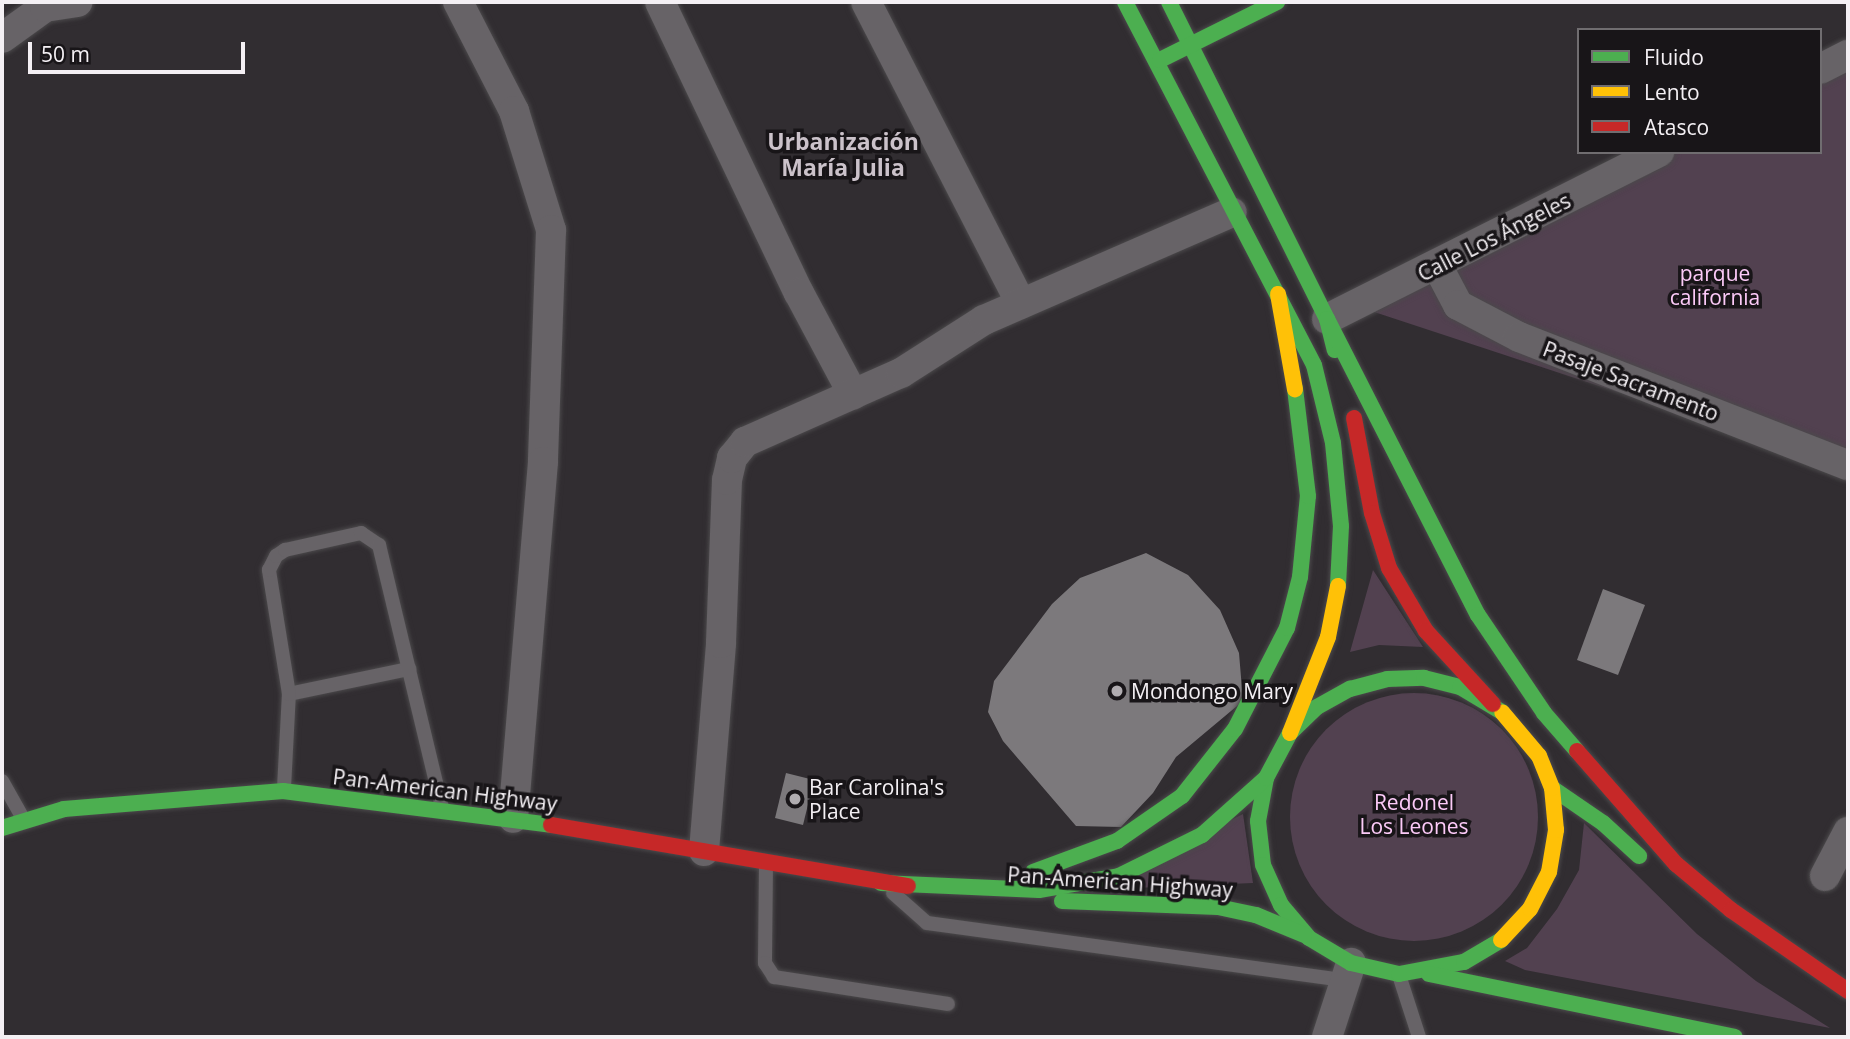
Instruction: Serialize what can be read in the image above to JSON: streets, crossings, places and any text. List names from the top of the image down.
{
  "streets": {
    "main road": ["Pan-American Highway"],
    "street": ["Calle Los Ángeles", "Pasaje Sacramento"]
  },
  "crossings": [
    ["Calle Los Ángeles", "Pasaje Sacramento"]
  ],
  "districts": ["Urbanización María Julia"],
  "parks": ["parque california", "Redonel Los Leones"],
  "places": ["Mondongo Mary", "Bar Carolina's Place"],
  "legend": ["Fluido", "Lento", "Atasco"],
  "scale_bar": "50 m"
}
